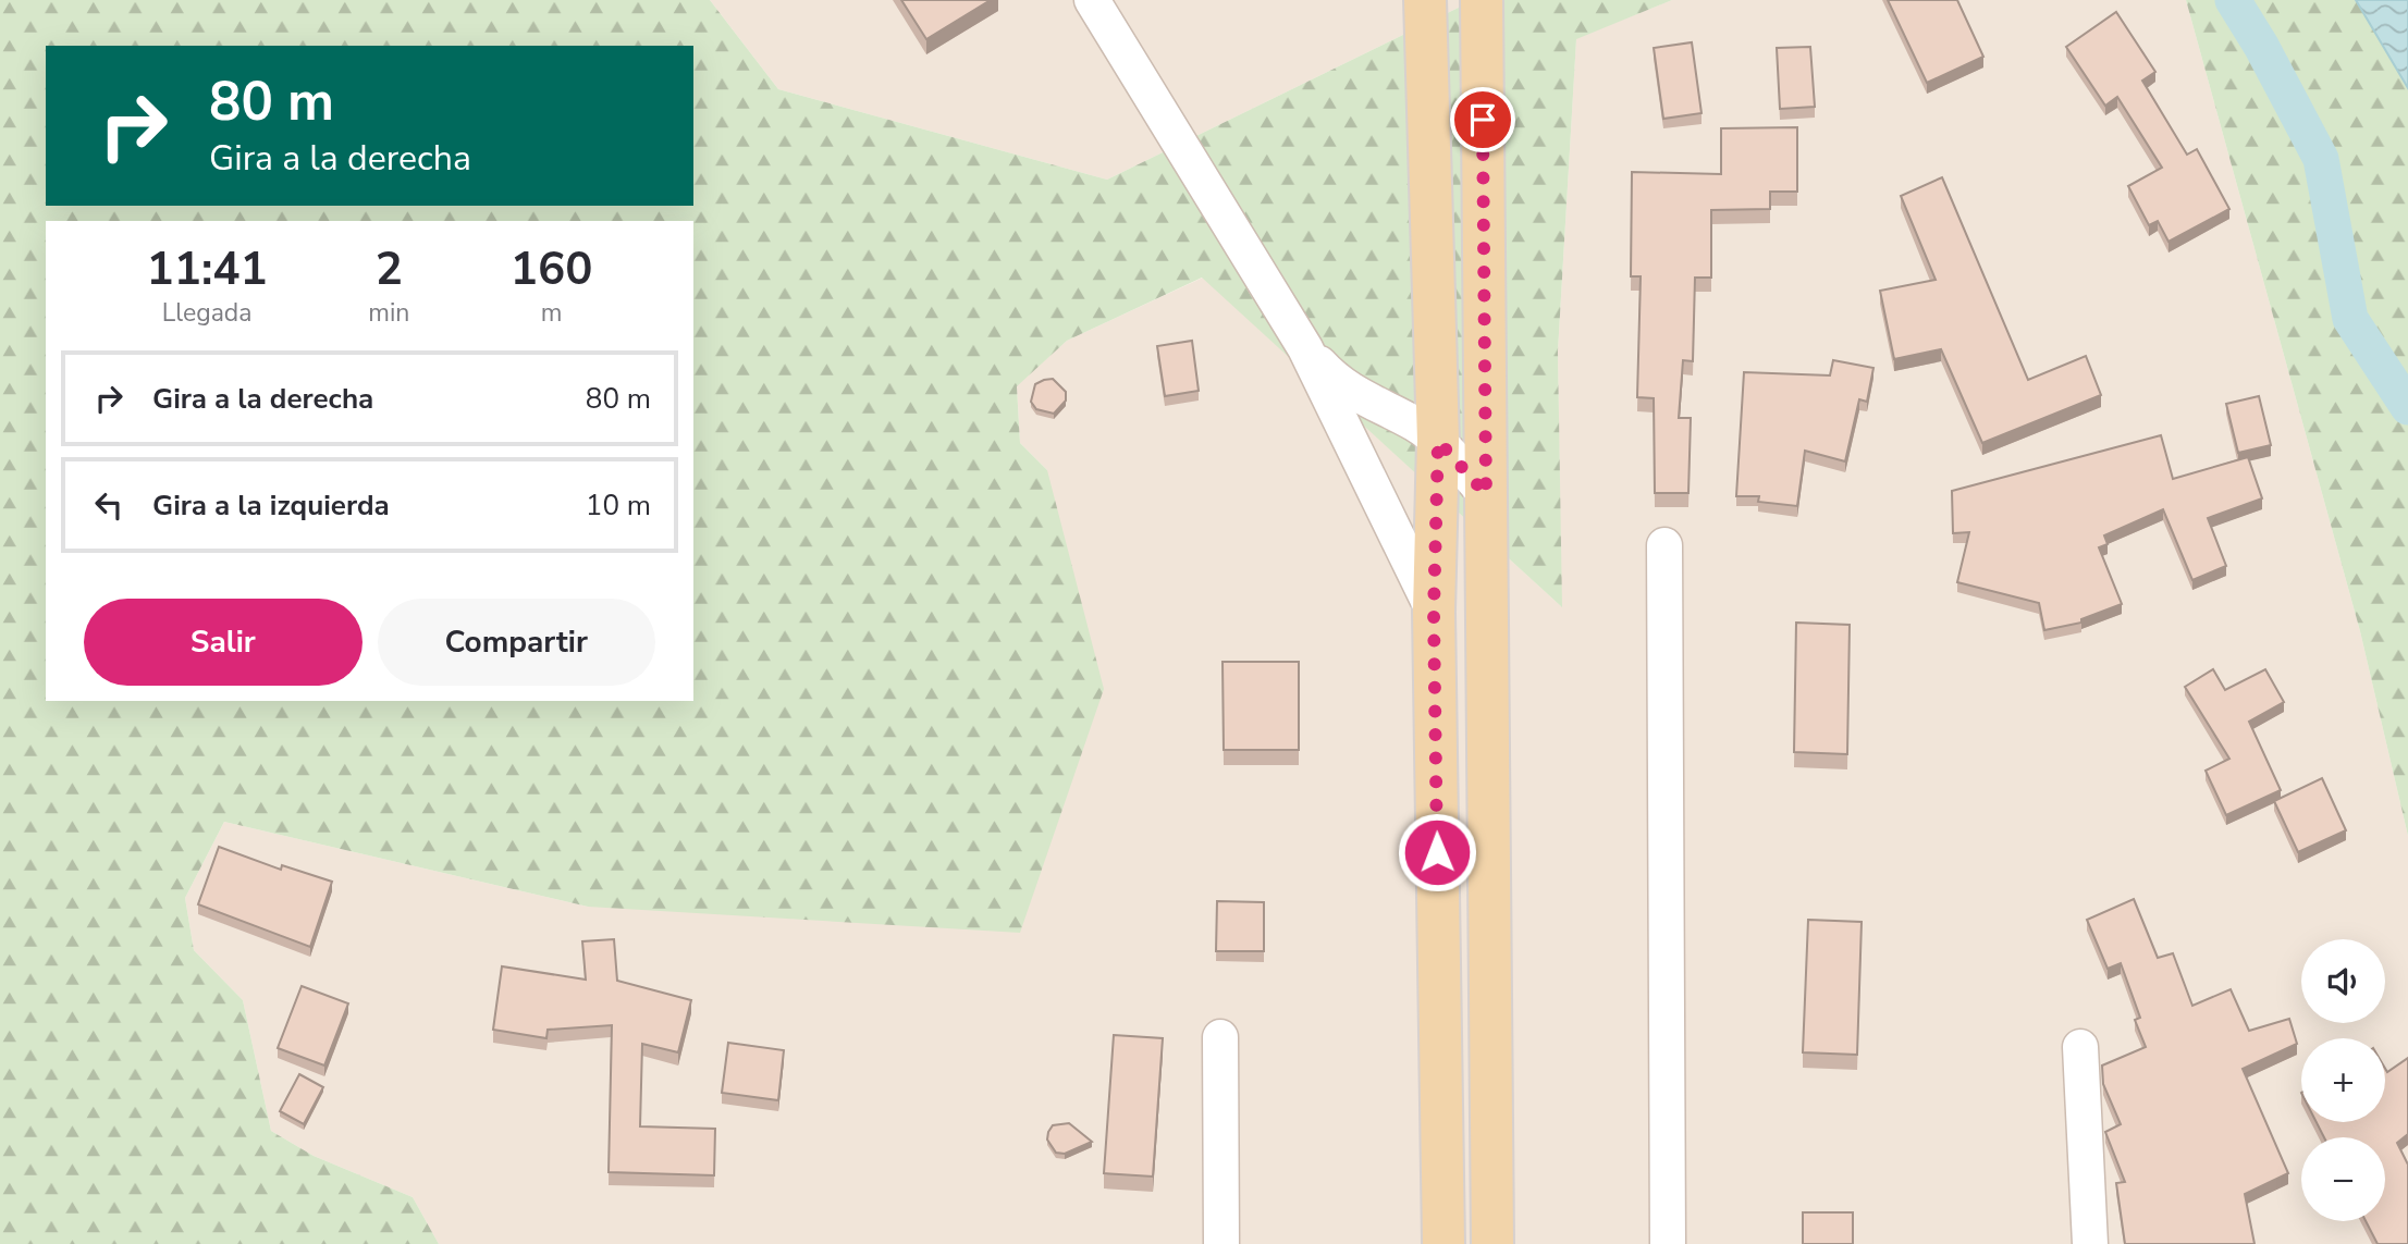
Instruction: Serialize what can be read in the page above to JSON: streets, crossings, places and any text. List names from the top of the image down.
{
  "page": {
    "turn": ["80 m", "Gira a la derecha"],
    "eta": [
      "11:41",
      "Llegada",
      "2",
      "min",
      "160",
      "m"
    ],
    "list": [
      {
        "name": "Gira a la derecha",
        "value": "80 m"
      },
      {
        "name": "Gira a la izquierda",
        "value": "10 m"
      }
    ],
    "buttons": ["Salir", "Compartir"],
    "map_buttons": ["+", "−"]
  }
}
